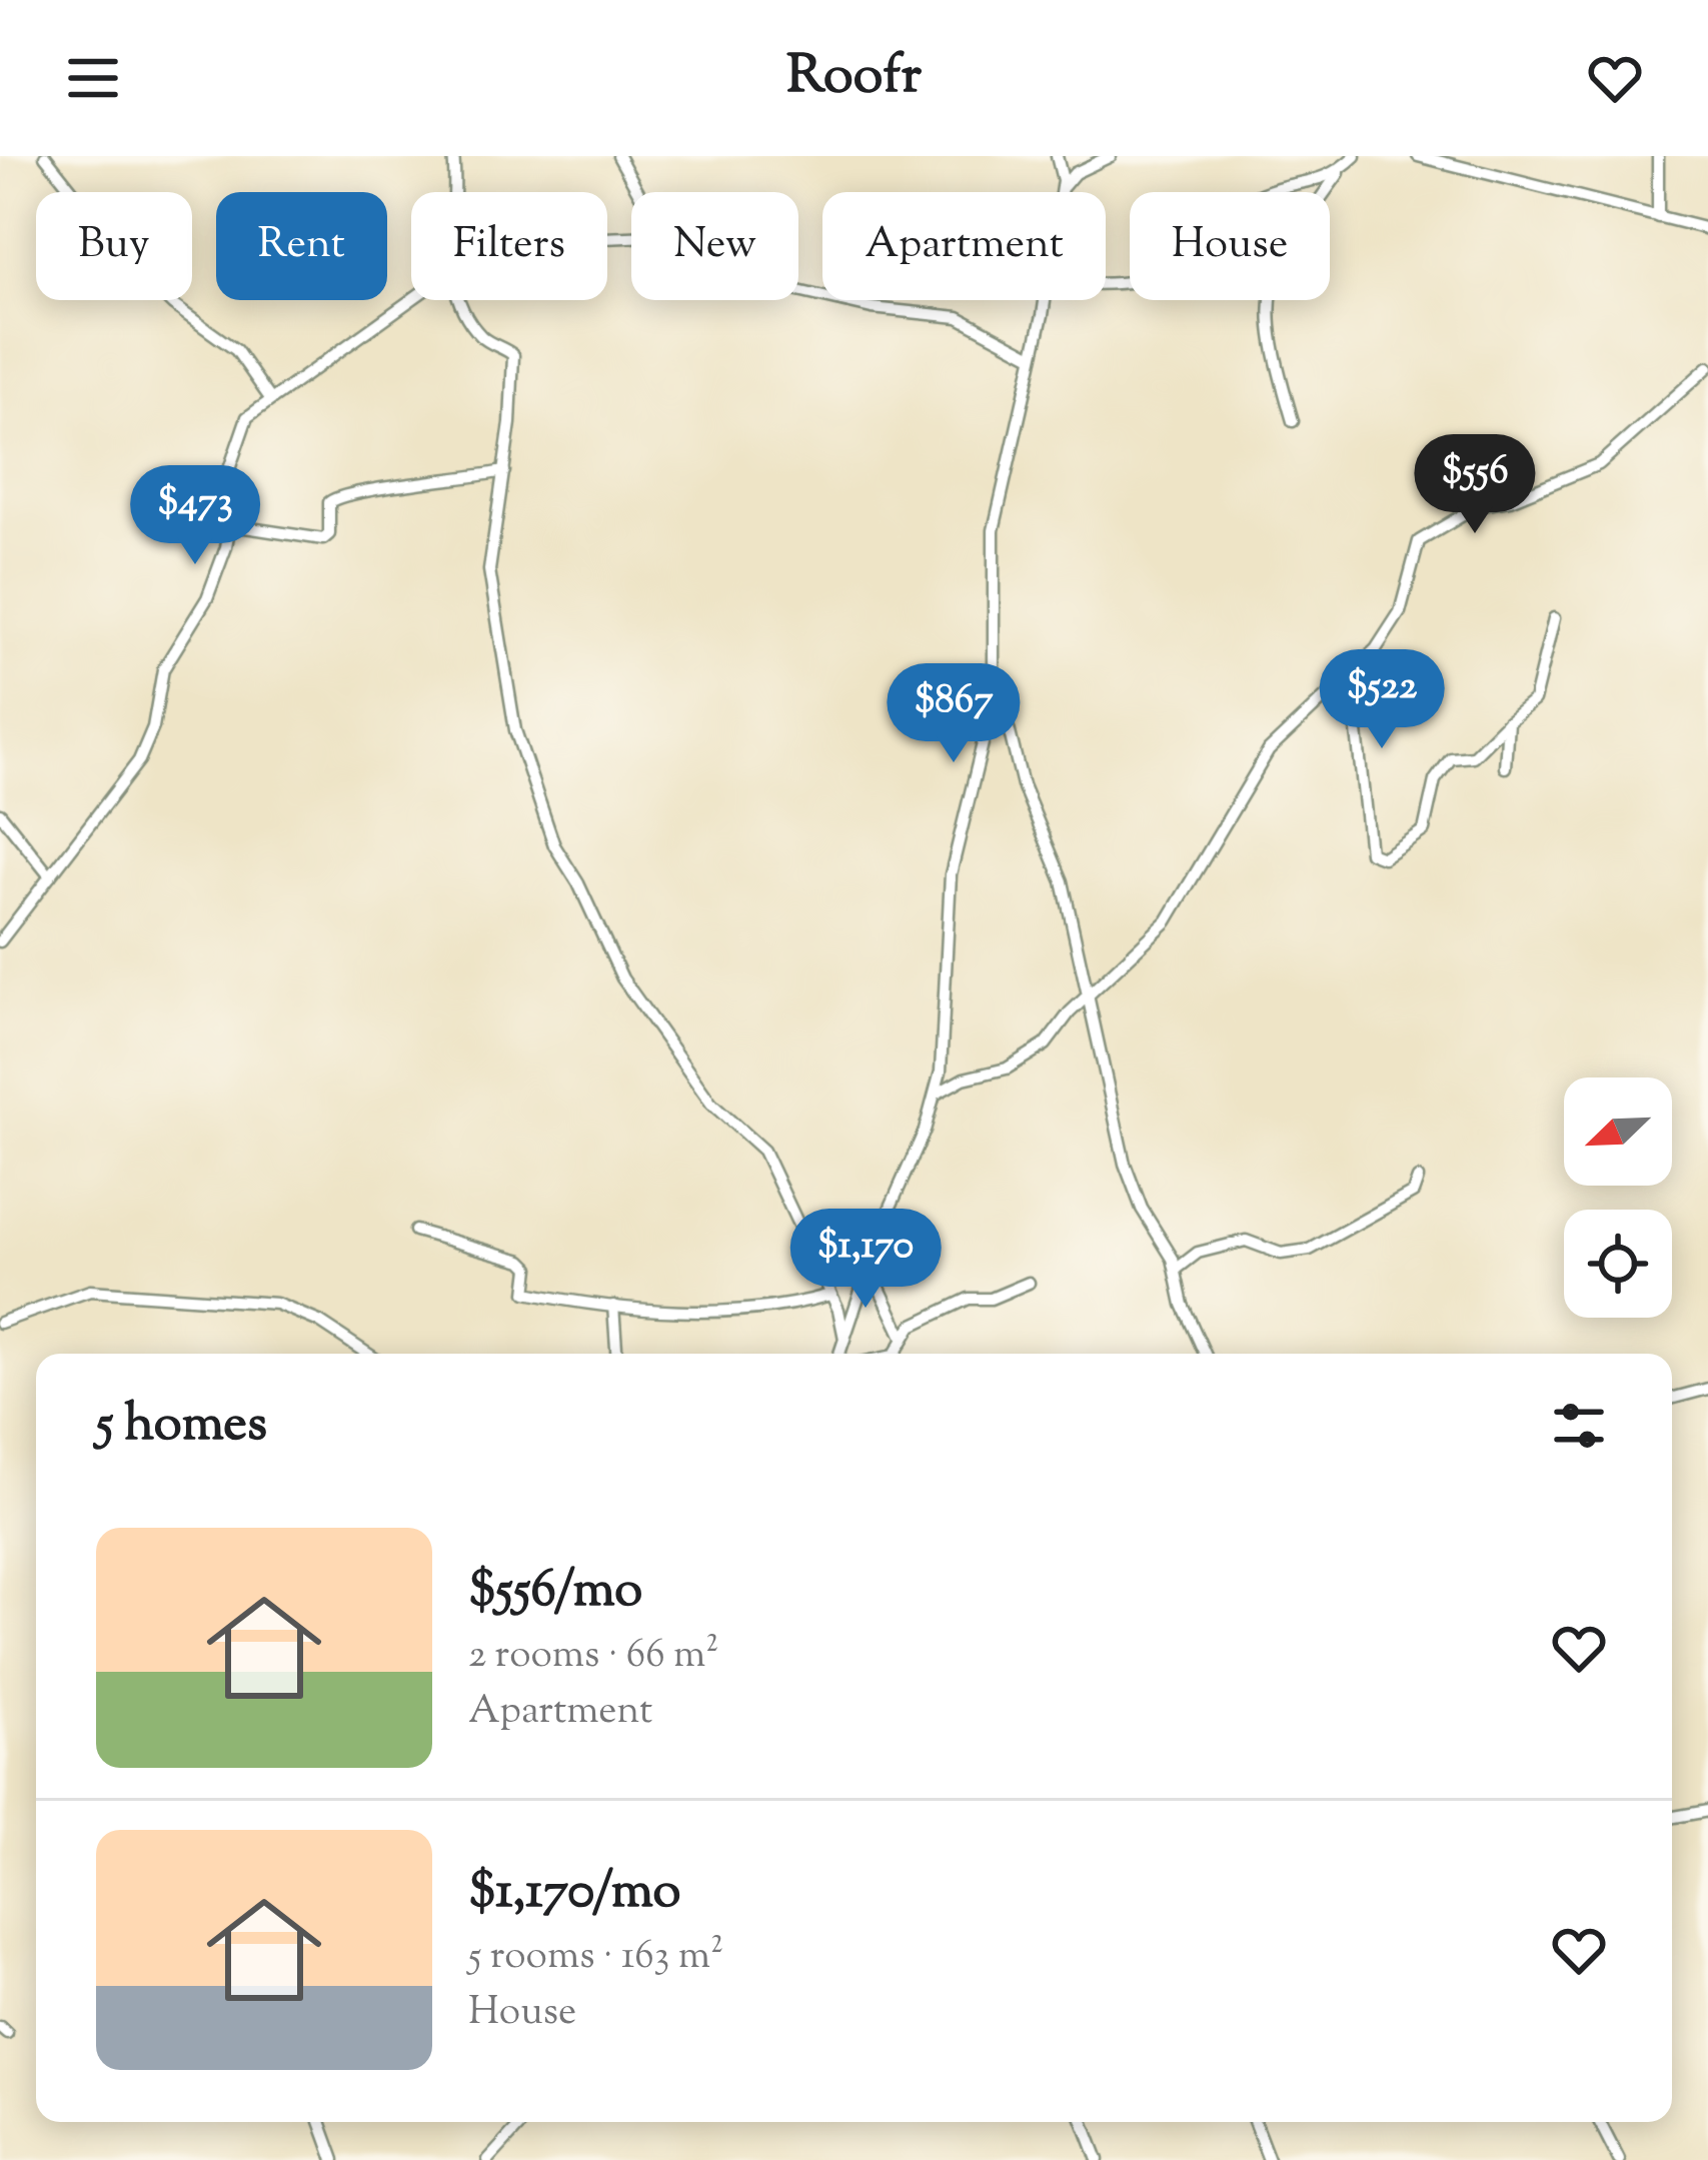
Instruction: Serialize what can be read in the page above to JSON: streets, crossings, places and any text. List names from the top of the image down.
{
  "north": "bottom left",
  "page": {
    "header": "Roofr",
    "chip": [
      "Buy",
      "Rent",
      "Filters",
      "New",
      "Apartment",
      "House"
    ],
    "price": [
      "$556",
      "$473",
      "$522",
      "$867",
      "$1,170"
    ],
    "heading": "5 homes",
    "list": [
      {
        "name": "$556/mo",
        "note": "2 rooms · 66 m² · Apartment"
      },
      {
        "name": "$1,170/mo",
        "note": "5 rooms · 163 m² · House"
      }
    ]
  }
}
